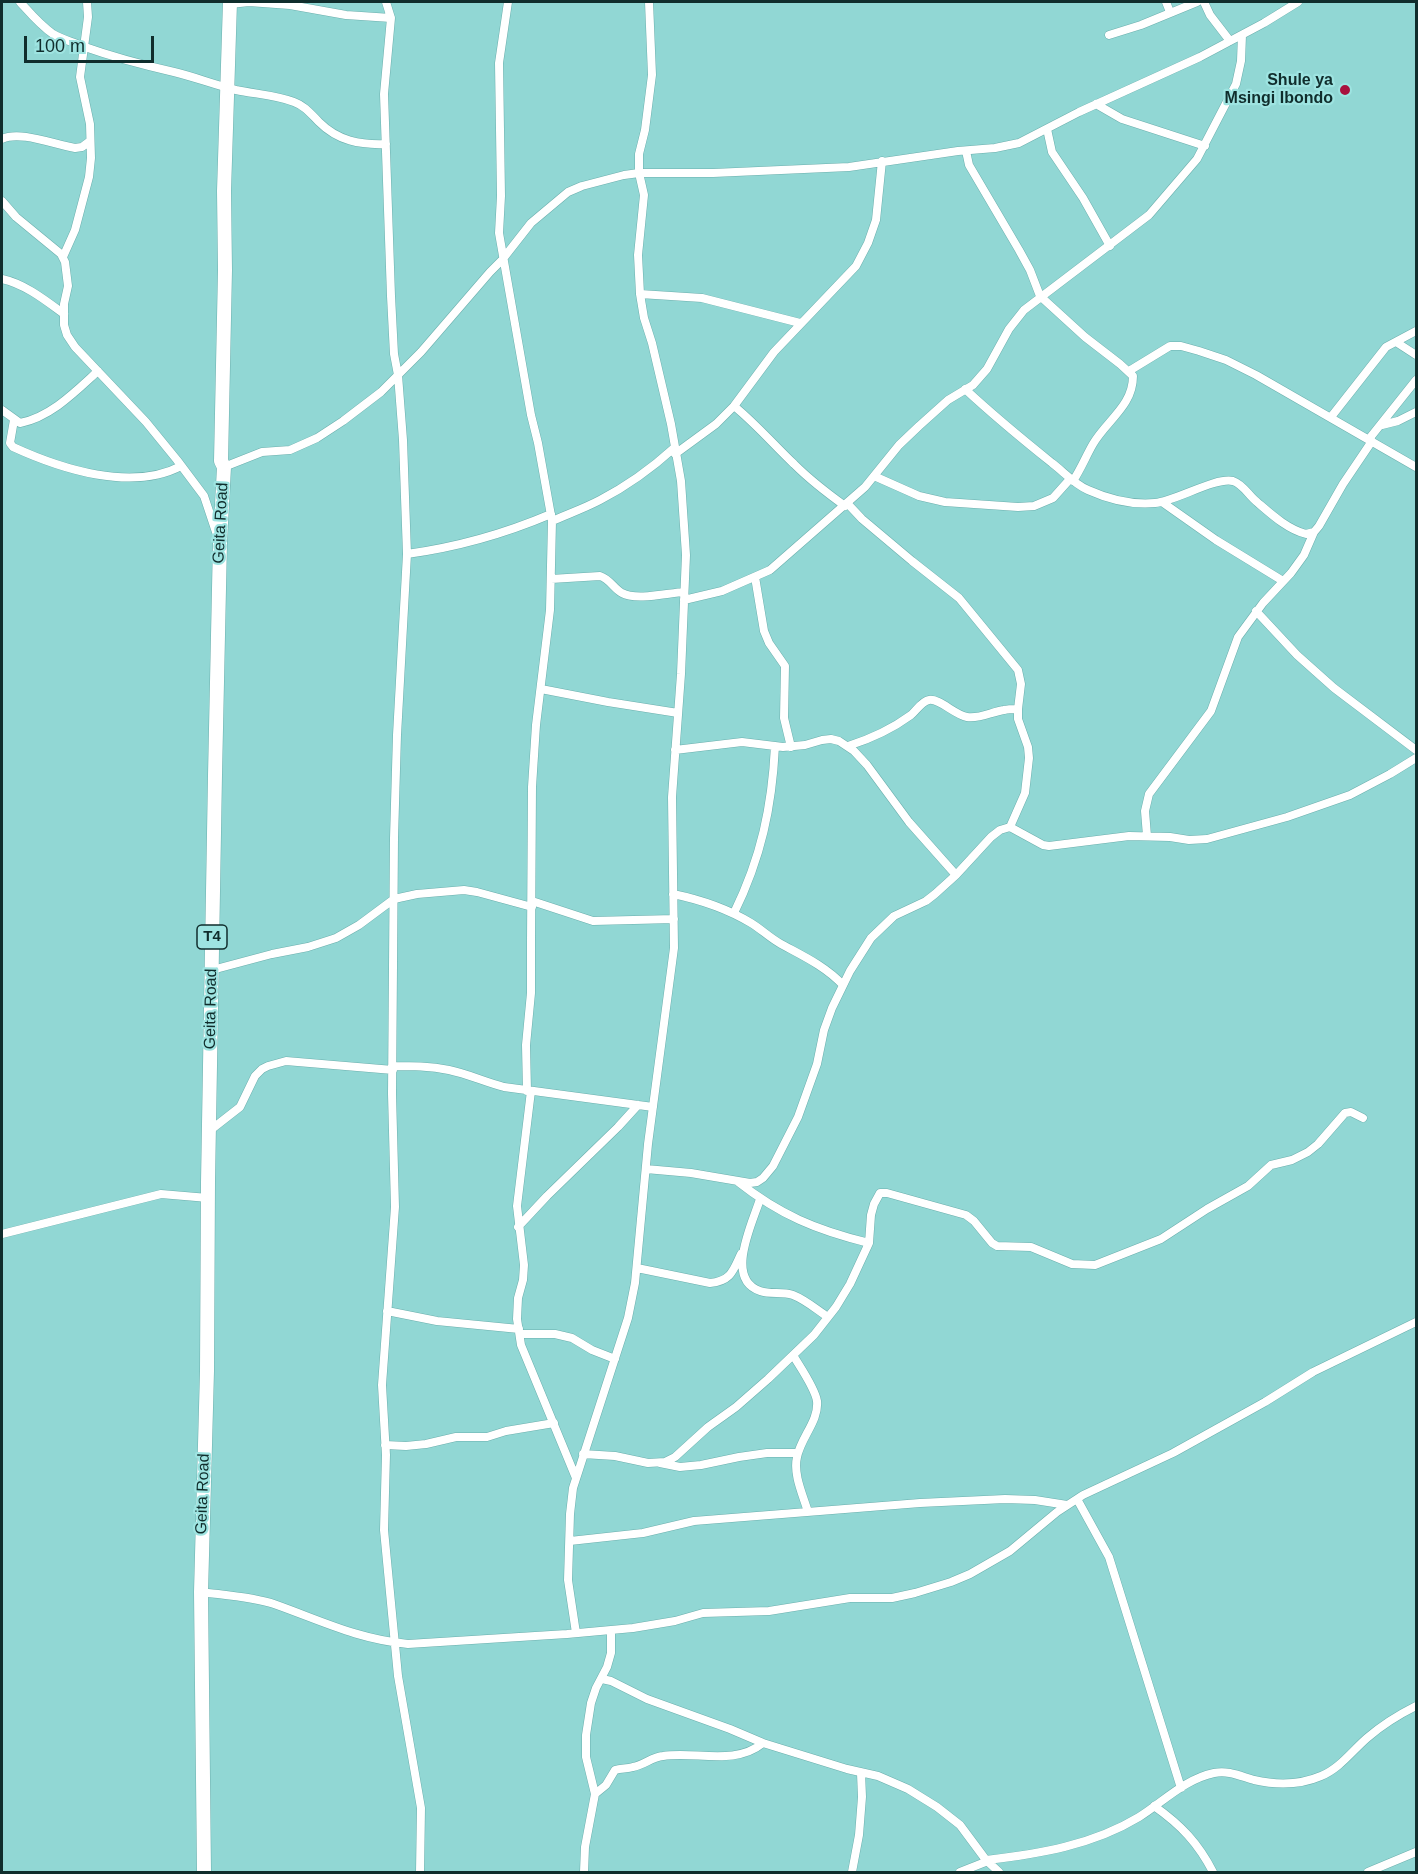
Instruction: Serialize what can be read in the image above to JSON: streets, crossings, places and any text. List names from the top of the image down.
{
  "streets": {
    "highway": ["Geita Road", "T4"]
  },
  "places": ["Shule ya Msingi Ibondo"],
  "scale_bar": "100 m"
}
